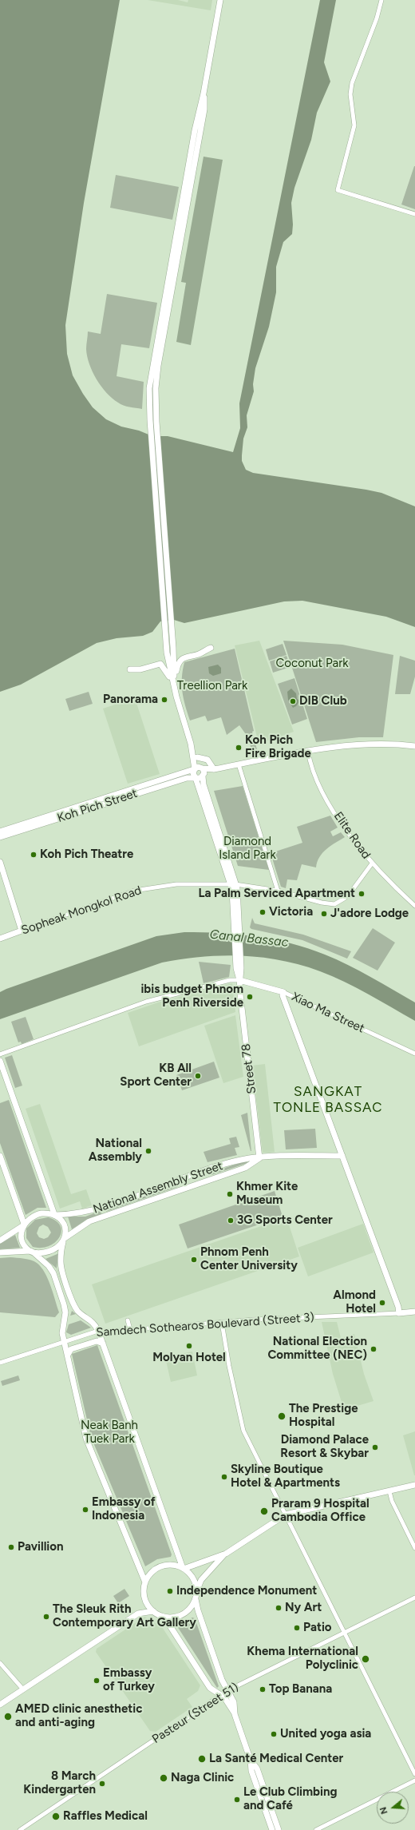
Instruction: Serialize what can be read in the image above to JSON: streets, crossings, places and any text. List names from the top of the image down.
{
  "streets": {
    "main road": [
      "Koh Pich Street",
      "Sopheak Mongkol Road",
      "Xiao Ma Street",
      "Street 78",
      "National Assembly Street",
      "Samdech Sothearos Boulevard (Street 3)"
    ],
    "street": ["Elite Road", "Pasteur (Street 51)"]
  },
  "crossings": [
    ["Elite Road", "Sopheak Mongkol Road"],
    ["Sopheak Mongkol Road", "Street 78"],
    ["Xiao Ma Street", "Street 78"],
    ["Street 78", "National Assembly Street"]
  ],
  "districts": ["SANGKAT TONLE BASSAC"],
  "water": ["Canal Bassac"],
  "parks": [
    "Coconut Park",
    "Treellion Park",
    "Diamond Island Park",
    "Neak Banh Tuek Park"
  ],
  "places": [
    "Panorama",
    "DIB Club",
    "Koh Pich Fire Brigade",
    "Koh Pich Theatre",
    "La Palm Serviced Apartment",
    "Victoria",
    "J'adore Lodge",
    "ibis budget Phnom Penh Riverside",
    "KB All Sport Center",
    "National Assembly",
    "Khmer Kite Museum",
    "3G Sports Center",
    "Phnom Penh Center University",
    "Almond Hotel",
    "Molyan Hotel",
    "National Election Committee (NEC)",
    "The Prestige Hospital",
    "Diamond Palace Resort & Skybar",
    "Skyline Boutique Hotel & Apartments",
    "Embassy of Indonesia",
    "Praram 9 Hospital Cambodia Office",
    "Pavillion",
    "Independence Monument",
    "Ny Art",
    "The Sleuk Rith Contemporary Art Gallery",
    "Patio",
    "Khema International Polyclinic",
    "Embassy of Turkey",
    "Top Banana",
    "AMED clinic anesthetic and anti-aging",
    "United yoga asia",
    "La Santé Medical Center",
    "Naga Clinic",
    "8 March Kindergarten",
    "Le Club Climbing and Café",
    "Raffles Medical"
  ],
  "north": "left"
}
